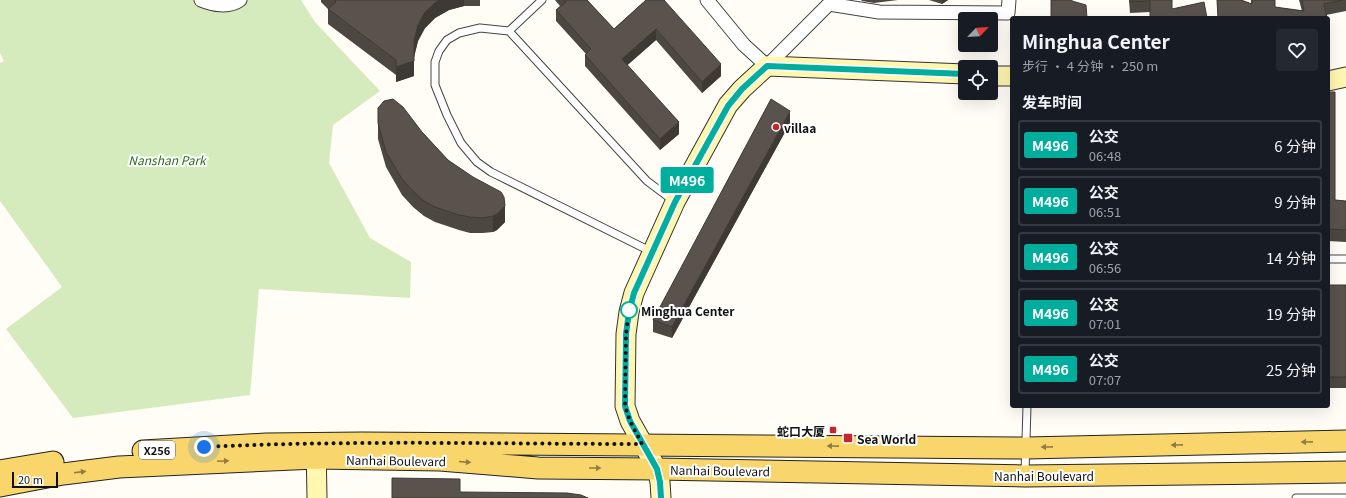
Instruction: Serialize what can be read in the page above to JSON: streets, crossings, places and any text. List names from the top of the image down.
{
  "streets": {
    "main road": ["X256", "Nanhai Boulevard"]
  },
  "parks": ["Nanshan Park"],
  "places": {
    "other": ["villaa", "Minghua Center"],
    "transit": ["蛇口大厦", "Sea World"]
  },
  "lines": ["bus line M496"],
  "scale_bar": "20 m",
  "north": "top right",
  "page": {
    "on_map": "M496",
    "heading": [
      ["Minghua Center", "步行 · 4 分钟 · 250 m"],
      "发车时间"
    ],
    "list": [
      {
        "mark": "M496",
        "name": "公交",
        "note": "06:48",
        "value": "6 分钟"
      },
      {
        "mark": "M496",
        "name": "公交",
        "note": "06:51",
        "value": "9 分钟"
      },
      {
        "mark": "M496",
        "name": "公交",
        "note": "06:56",
        "value": "14 分钟"
      },
      {
        "mark": "M496",
        "name": "公交",
        "note": "07:01",
        "value": "19 分钟"
      },
      {
        "mark": "M496",
        "name": "公交",
        "note": "07:07",
        "value": "25 分钟"
      }
    ],
    "scale": "20 m"
  }
}
